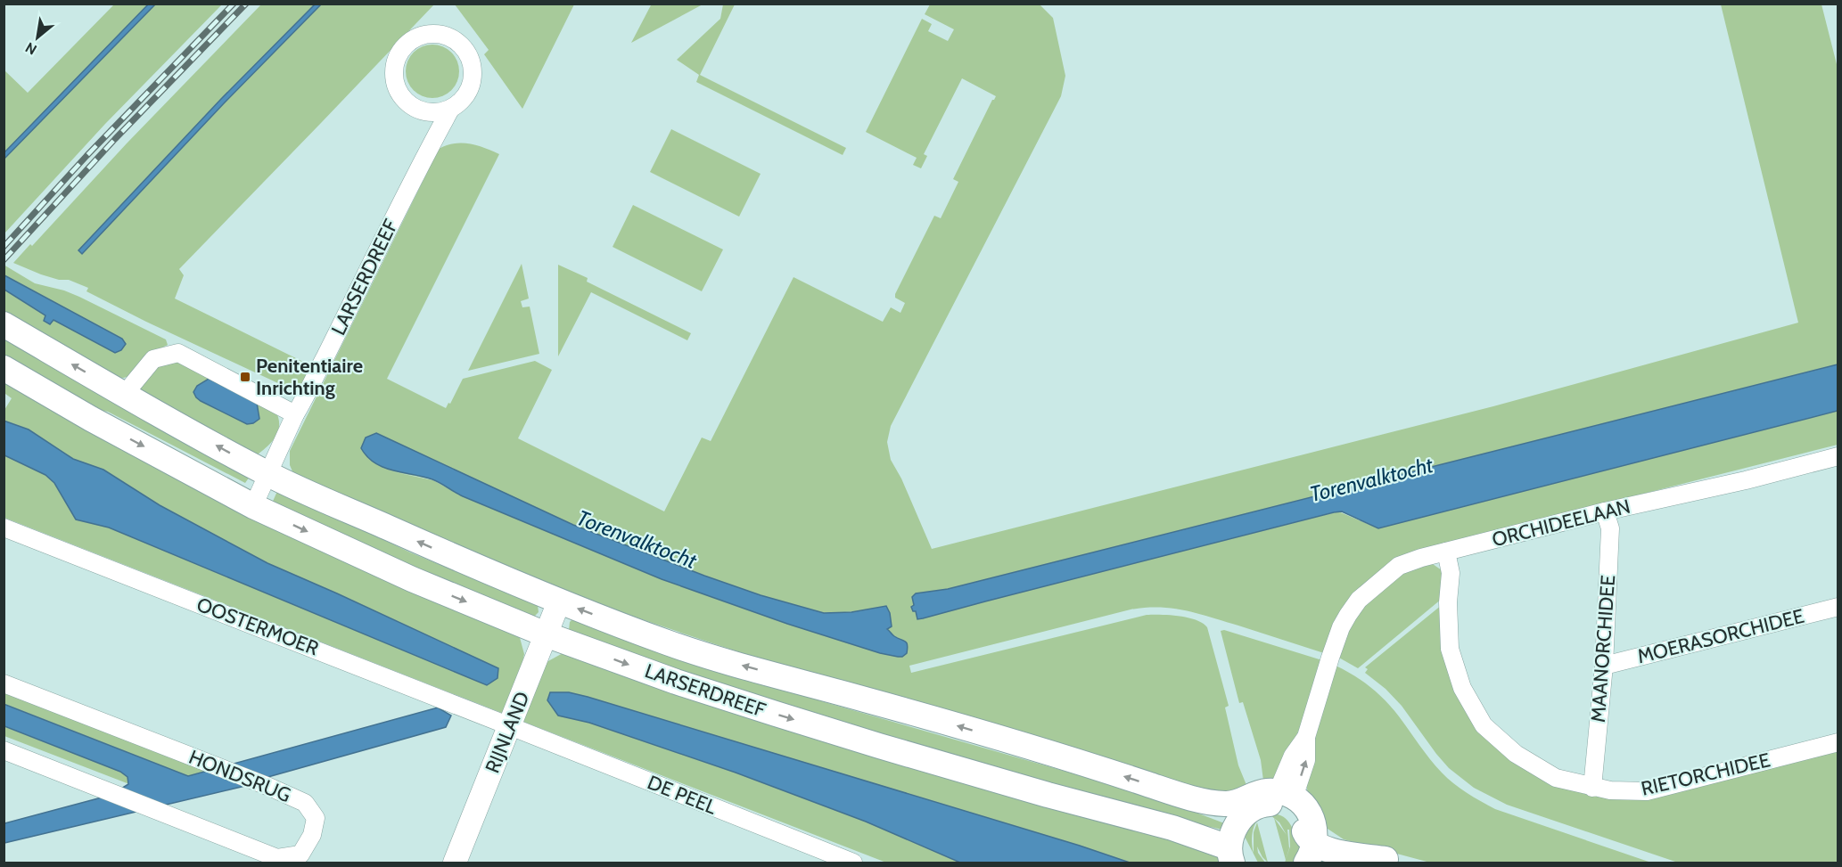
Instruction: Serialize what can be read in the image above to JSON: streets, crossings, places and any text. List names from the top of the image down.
{
  "streets": {
    "main road": ["LARSERDREEF"],
    "street": [
      "ORCHIDEELAAN",
      "OOSTERMOER",
      "MOERASORCHIDEE",
      "MAANORCHIDEE",
      "RIJNLAND",
      "RIETORCHIDEE",
      "HONDSRUG",
      "DE PEEL"
    ]
  },
  "crossings": [
    ["LARSERDREEF", "RIJNLAND"],
    ["ORCHIDEELAAN", "MAANORCHIDEE"],
    ["ORCHIDEELAAN", "RIETORCHIDEE"],
    ["OOSTERMOER", "RIJNLAND"],
    ["OOSTERMOER", "DE PEEL"],
    ["MOERASORCHIDEE", "MAANORCHIDEE"],
    ["MAANORCHIDEE", "RIETORCHIDEE"],
    ["RIJNLAND", "DE PEEL"]
  ],
  "water": ["Torenvalktocht"],
  "places": {
    "transit": ["Penitentiaire Inrichting"]
  },
  "north": "bottom left"
}
